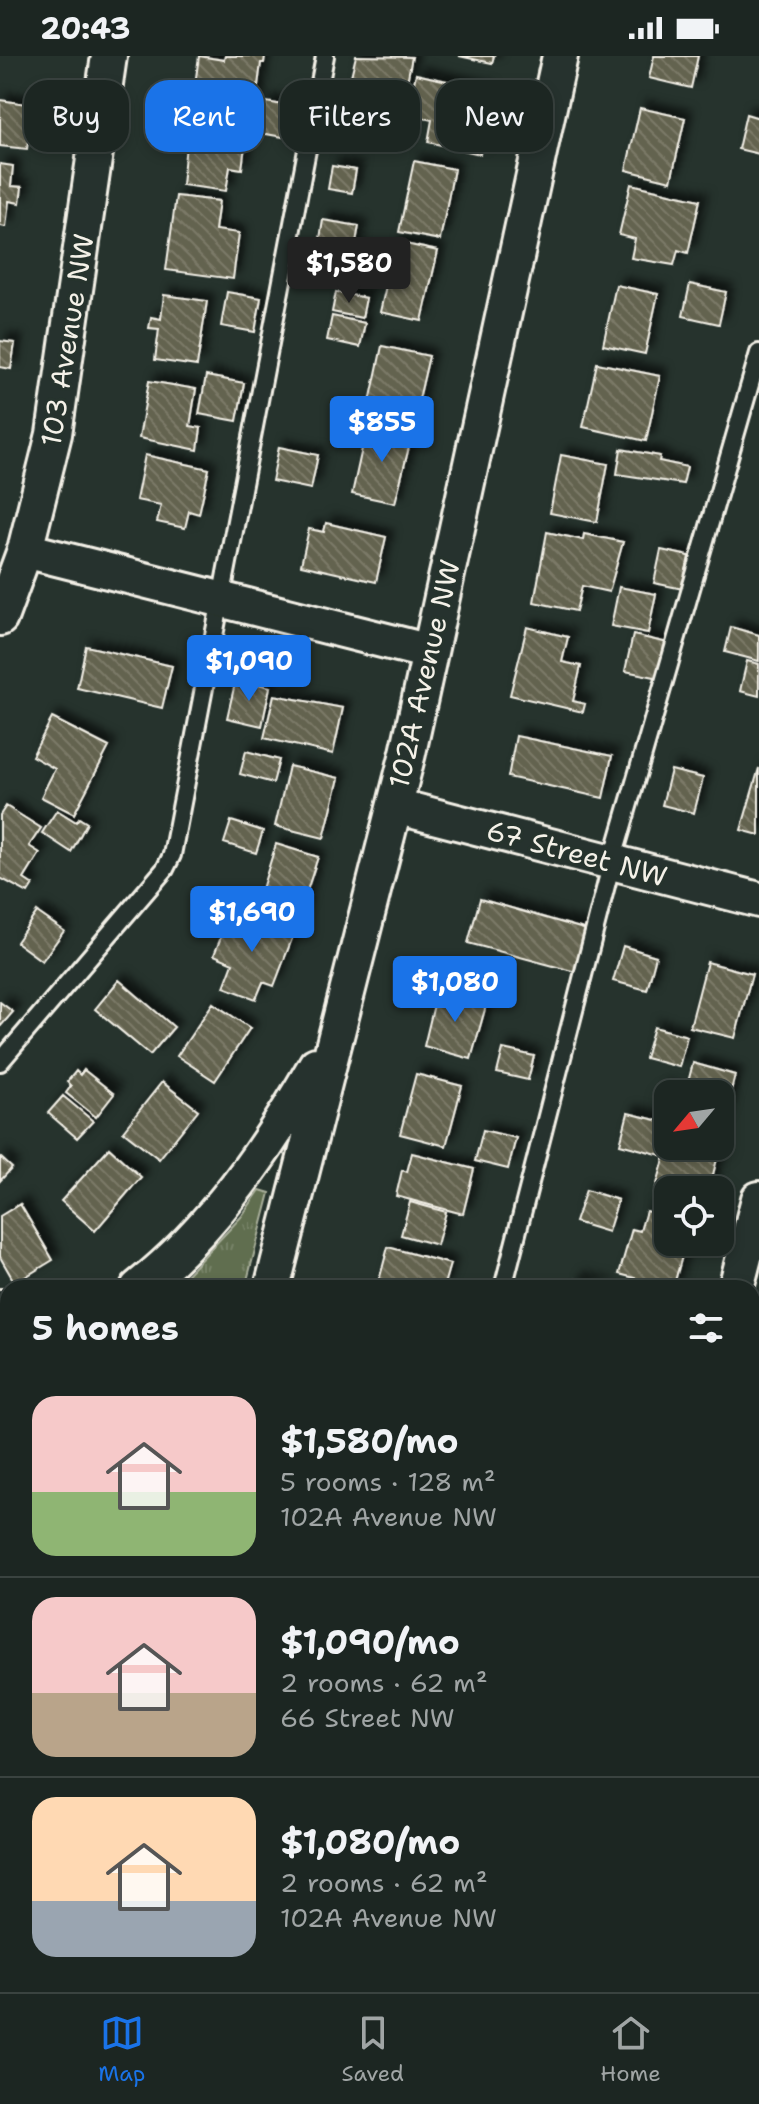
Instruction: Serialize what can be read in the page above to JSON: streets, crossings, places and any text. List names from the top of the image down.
{
  "streets": {
    "street": ["103 Avenue NW", "102A Avenue NW", "67 Street NW"]
  },
  "crossings": [
    ["102A Avenue NW", "67 Street NW"]
  ],
  "north": "bottom left",
  "page": {
    "status": "20:43",
    "chip": [
      "Buy",
      "Rent",
      "Filters",
      "New"
    ],
    "price": [
      "$1,580",
      "$855",
      "$1,090",
      "$1,690",
      "$1,080"
    ],
    "heading": "5 homes",
    "list": [
      {
        "name": "$1,580/mo",
        "note": "5 rooms · 128 m² · 102A Avenue NW"
      },
      {
        "name": "$1,090/mo",
        "note": "2 rooms · 62 m² · 66 Street NW"
      },
      {
        "name": "$1,080/mo",
        "note": "2 rooms · 62 m² · 102A Avenue NW"
      }
    ],
    "tabs": ["Map", "Saved", "Home"]
  }
}
